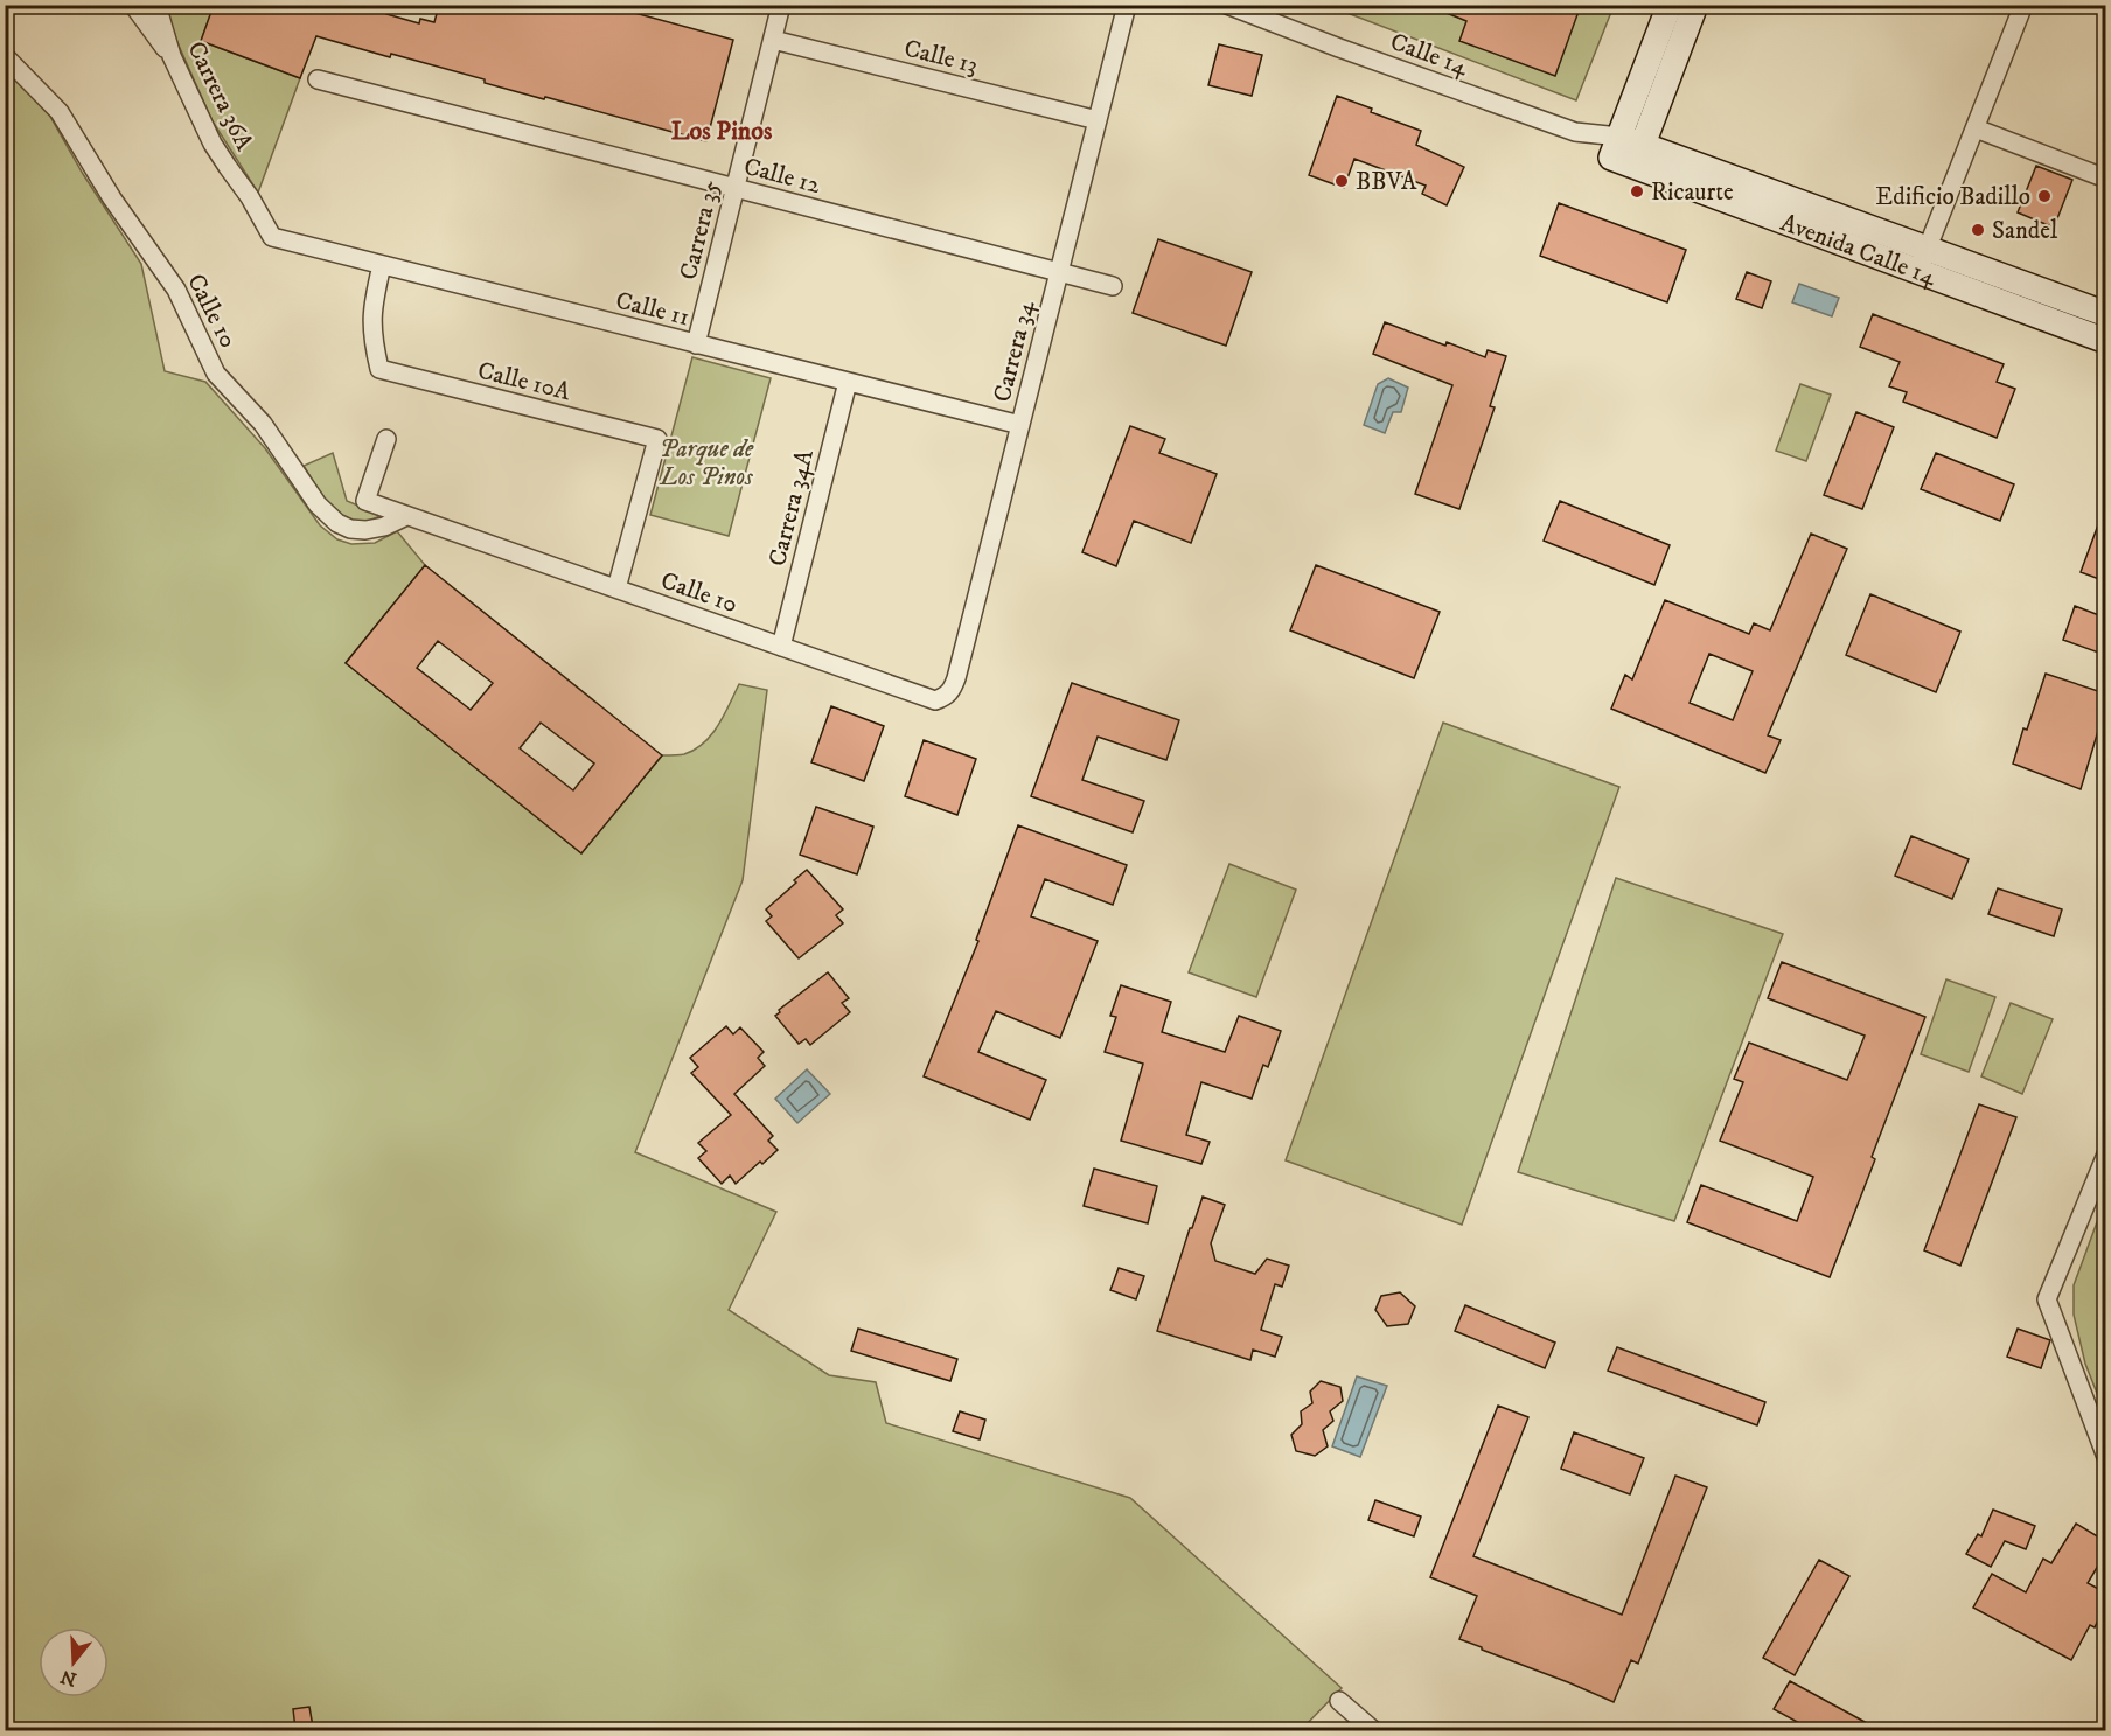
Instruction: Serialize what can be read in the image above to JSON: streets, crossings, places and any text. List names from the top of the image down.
{
  "streets": {
    "main road": ["Avenida Calle 14"],
    "street": [
      "Calle 14",
      "Calle 13",
      "Carrera 36A",
      "Calle 12",
      "Carrera 35",
      "Calle 11",
      "Calle 10",
      "Carrera 34",
      "Calle 10A",
      "Carrera 34A"
    ]
  },
  "crossings": [
    ["Calle 14", "Avenida Calle 14"],
    ["Calle 13", "Carrera 35"],
    ["Calle 13", "Carrera 34"],
    ["Carrera 36A", "Calle 11"],
    ["Calle 12", "Carrera 35"],
    ["Calle 12", "Carrera 34"],
    ["Carrera 35", "Calle 11"],
    ["Calle 11", "Carrera 34"],
    ["Calle 11", "Calle 10A"],
    ["Calle 11", "Carrera 34A"],
    ["Calle 10", "Carrera 34"],
    ["Calle 10", "Calle 10A"],
    ["Calle 10", "Carrera 34A"]
  ],
  "districts": ["Los Pinos"],
  "parks": ["Parque de Los Pinos"],
  "places": [
    "BBVA",
    "Ricaurte",
    "Edificio Badillo",
    "Sandel"
  ],
  "north": "bottom"
}
